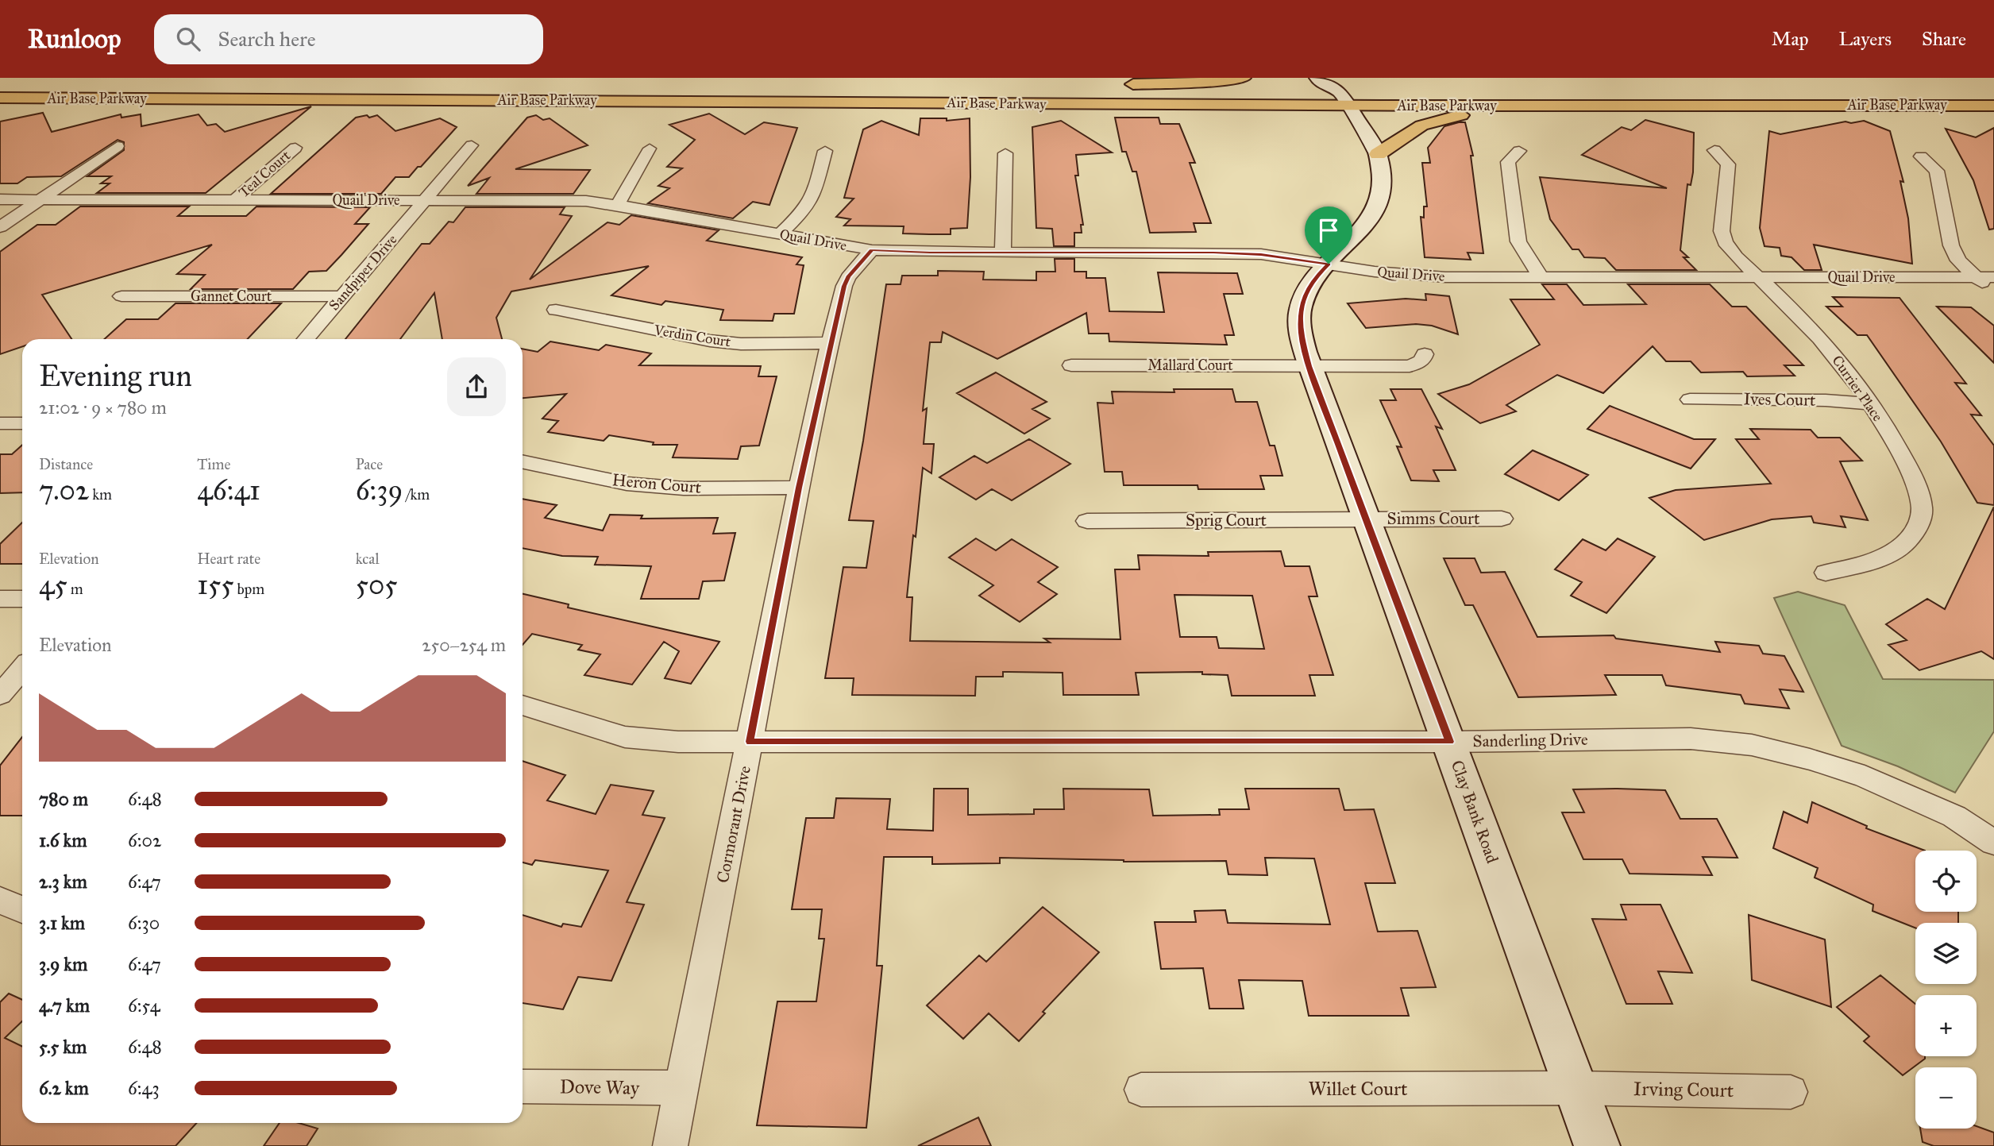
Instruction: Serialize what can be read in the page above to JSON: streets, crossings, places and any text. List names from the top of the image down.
{
  "streets": {
    "main road": ["Air Base Parkway"],
    "street": [
      "Teal Court",
      "Quail Drive",
      "Sandpiper Drive",
      "Gannet Court",
      "Verdin Court",
      "Mallard Court",
      "Currier Place",
      "Ives Court",
      "Heron Court",
      "Simms Court",
      "Sprig Court",
      "Sanderling Drive",
      "Clay Bank Road",
      "Cormorant Drive",
      "Dove Way",
      "Willet Court",
      "Irving Court"
    ]
  },
  "crossings": [
    ["Air Base Parkway", "Clay Bank Road"],
    ["Teal Court", "Quail Drive"],
    ["Quail Drive", "Sandpiper Drive"],
    ["Quail Drive", "Currier Place"],
    ["Quail Drive", "Clay Bank Road"],
    ["Quail Drive", "Cormorant Drive"],
    ["Sandpiper Drive", "Gannet Court"],
    ["Verdin Court", "Cormorant Drive"],
    ["Mallard Court", "Clay Bank Road"],
    ["Currier Place", "Ives Court"],
    ["Heron Court", "Cormorant Drive"],
    ["Simms Court", "Sprig Court"],
    ["Simms Court", "Clay Bank Road"],
    ["Sprig Court", "Clay Bank Road"],
    ["Sanderling Drive", "Clay Bank Road"],
    ["Sanderling Drive", "Cormorant Drive"],
    ["Clay Bank Road", "Willet Court"],
    ["Clay Bank Road", "Irving Court"],
    ["Cormorant Drive", "Dove Way"],
    ["Willet Court", "Irving Court"]
  ],
  "page": {
    "header": "Runloop",
    "search": "Search here",
    "nav": ["Map", "Layers", "Share"],
    "heading": ["Evening run", "21:02 · 9 × 780 m"],
    "stats": [
      ["Distance", "7.02 km"],
      ["Time", "46:41"],
      ["Pace", "6:39 /km"],
      ["Elevation", "45 m"],
      ["Heart rate", "155 bpm"],
      ["kcal", "505"]
    ],
    "chart": ["Elevation", "250–254 m"],
    "list": [
      {
        "name": "780 m",
        "note": "6:48"
      },
      {
        "name": "1.6 km",
        "note": "6:02"
      },
      {
        "name": "2.3 km",
        "note": "6:47"
      },
      {
        "name": "3.1 km",
        "note": "6:30"
      },
      {
        "name": "3.9 km",
        "note": "6:47"
      },
      {
        "name": "4.7 km",
        "note": "6:54"
      },
      {
        "name": "5.5 km",
        "note": "6:48"
      },
      {
        "name": "6.2 km",
        "note": "6:43"
      }
    ],
    "map_buttons": ["+", "−"]
  }
}
